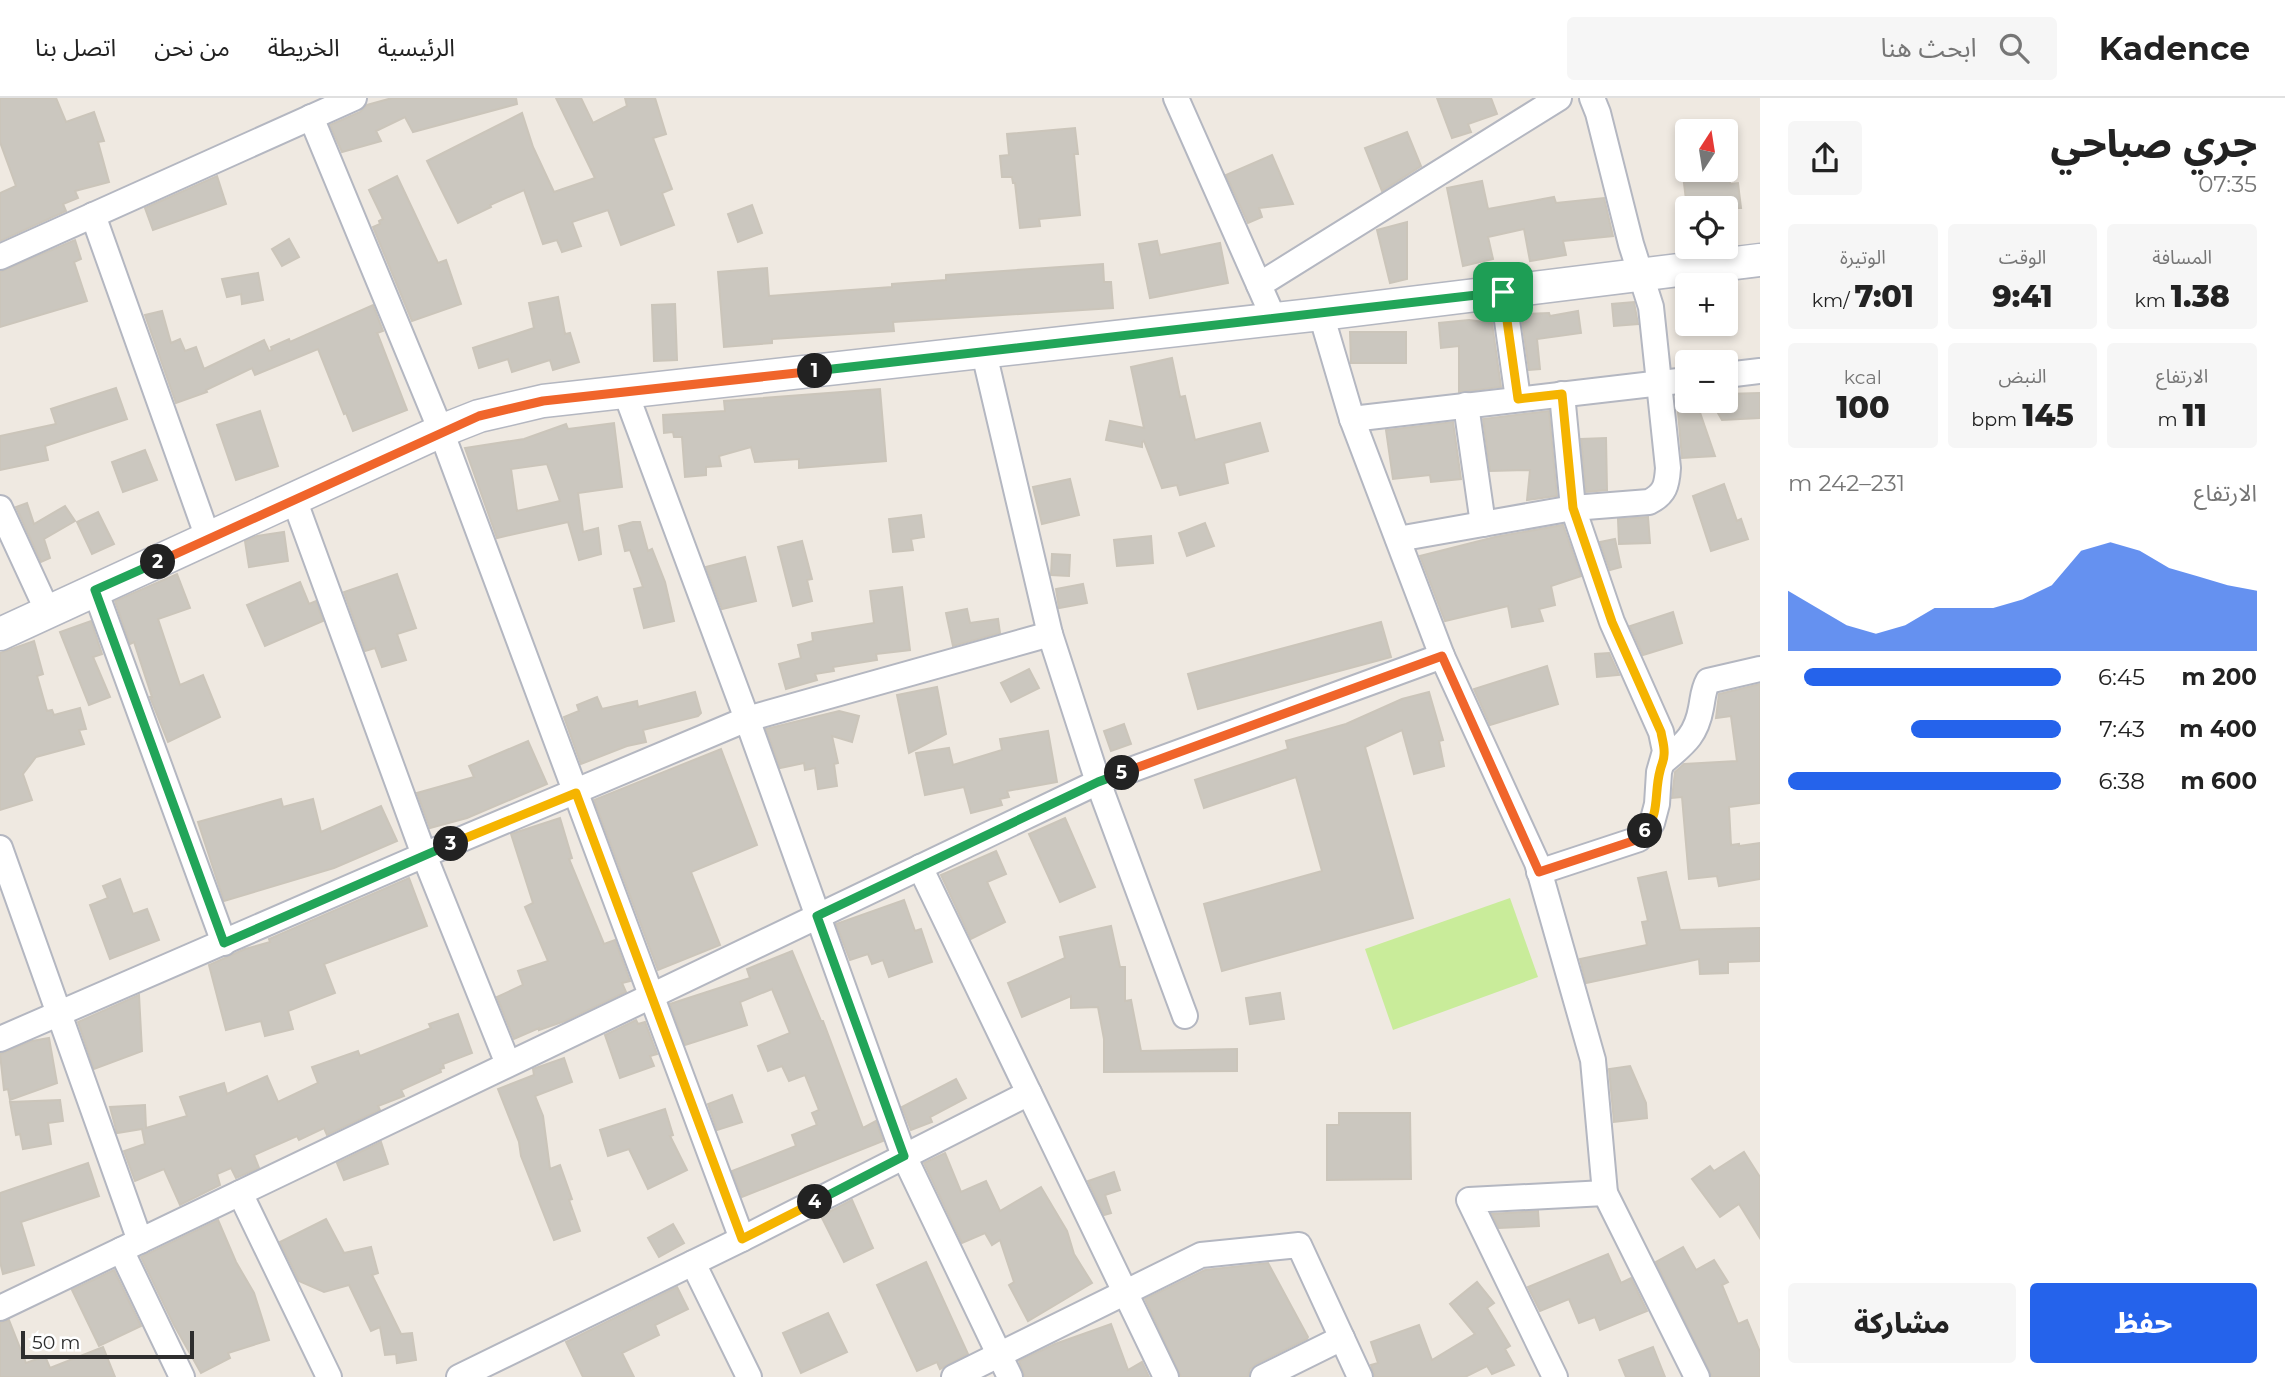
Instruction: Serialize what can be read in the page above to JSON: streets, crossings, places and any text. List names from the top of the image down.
{
  "scale_bar": "50 m",
  "north": "top",
  "page": {
    "header": "Kadence",
    "search": "ابحث هنا",
    "nav": [
      "الرئيسية",
      "الخريطة",
      "من نحن",
      "اتصل بنا"
    ],
    "heading": ["جري صباحي", "07:35"],
    "map_buttons": ["+", "−"],
    "stats": [
      ["المسافة", "1.38 km"],
      ["الوقت", "9:41"],
      ["الوتيرة", "7:01 /km"],
      ["الارتفاع", "11 m"],
      ["النبض", "145 bpm"],
      ["kcal", "100"]
    ],
    "pins": [
      "1",
      "2",
      "5",
      "6",
      "3",
      "4"
    ],
    "chart": ["الارتفاع", "231–242 m"],
    "list": [
      {
        "name": "200 m",
        "note": "6:45"
      },
      {
        "name": "400 m",
        "note": "7:43"
      },
      {
        "name": "600 m",
        "note": "6:38"
      }
    ],
    "buttons": ["حفظ", "مشاركة"],
    "scale": "50 m"
  }
}
